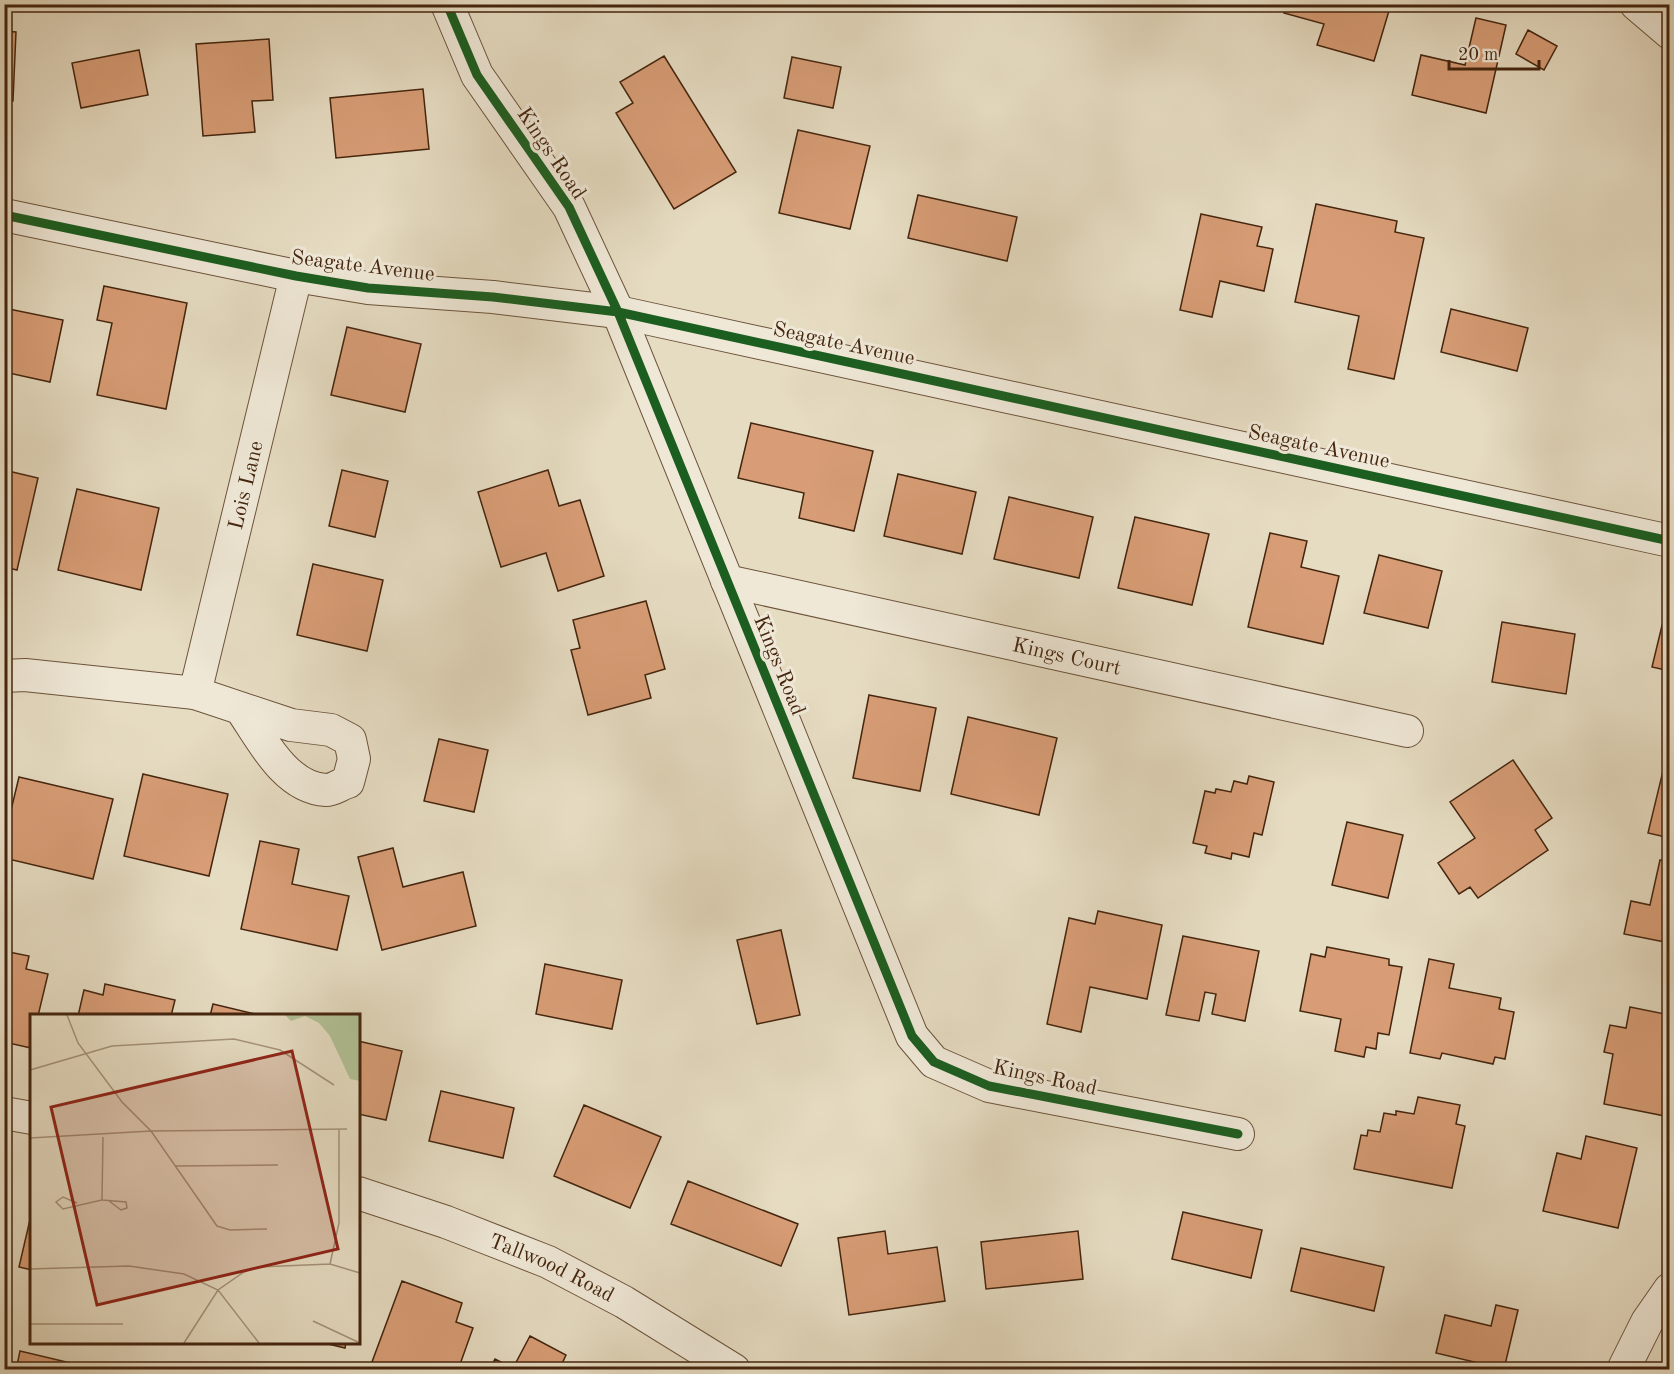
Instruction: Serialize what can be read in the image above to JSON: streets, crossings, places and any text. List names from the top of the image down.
{
  "streets": {
    "street": [
      "Kings Road",
      "Seagate Avenue",
      "Lois Lane",
      "Kings Court",
      "Tallwood Road"
    ]
  },
  "crossings": [
    ["Kings Road", "Seagate Avenue"],
    ["Kings Road", "Kings Court"],
    ["Seagate Avenue", "Lois Lane"]
  ],
  "scale_bar": "20 m"
}
